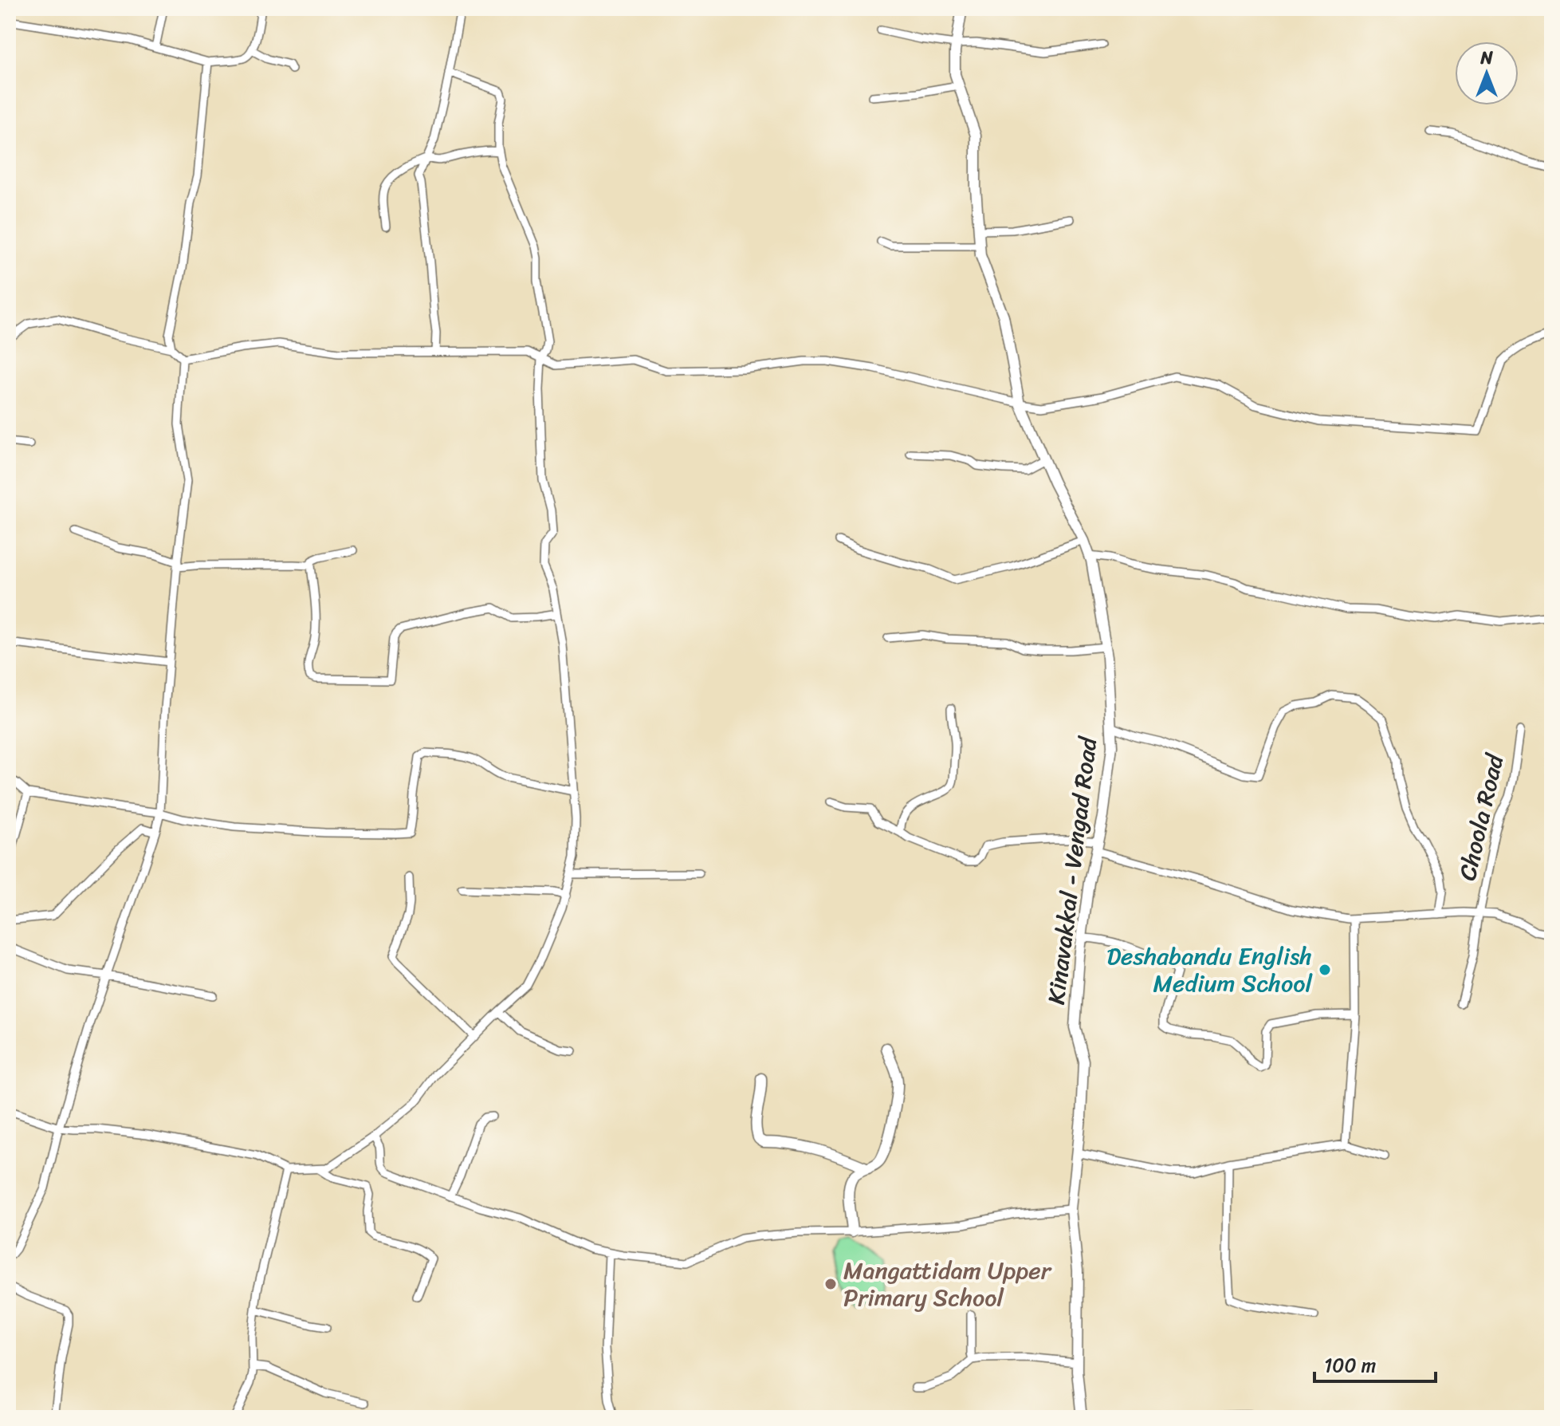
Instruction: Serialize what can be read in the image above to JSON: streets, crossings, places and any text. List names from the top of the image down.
{
  "streets": {
    "main road": ["Kinavakkal - Vengad Road"],
    "street": ["Choola Road"]
  },
  "places": ["Deshabandu English Medium School", "Mangattidam Upper Primary School"],
  "scale_bar": "100 m",
  "north": "top"
}
